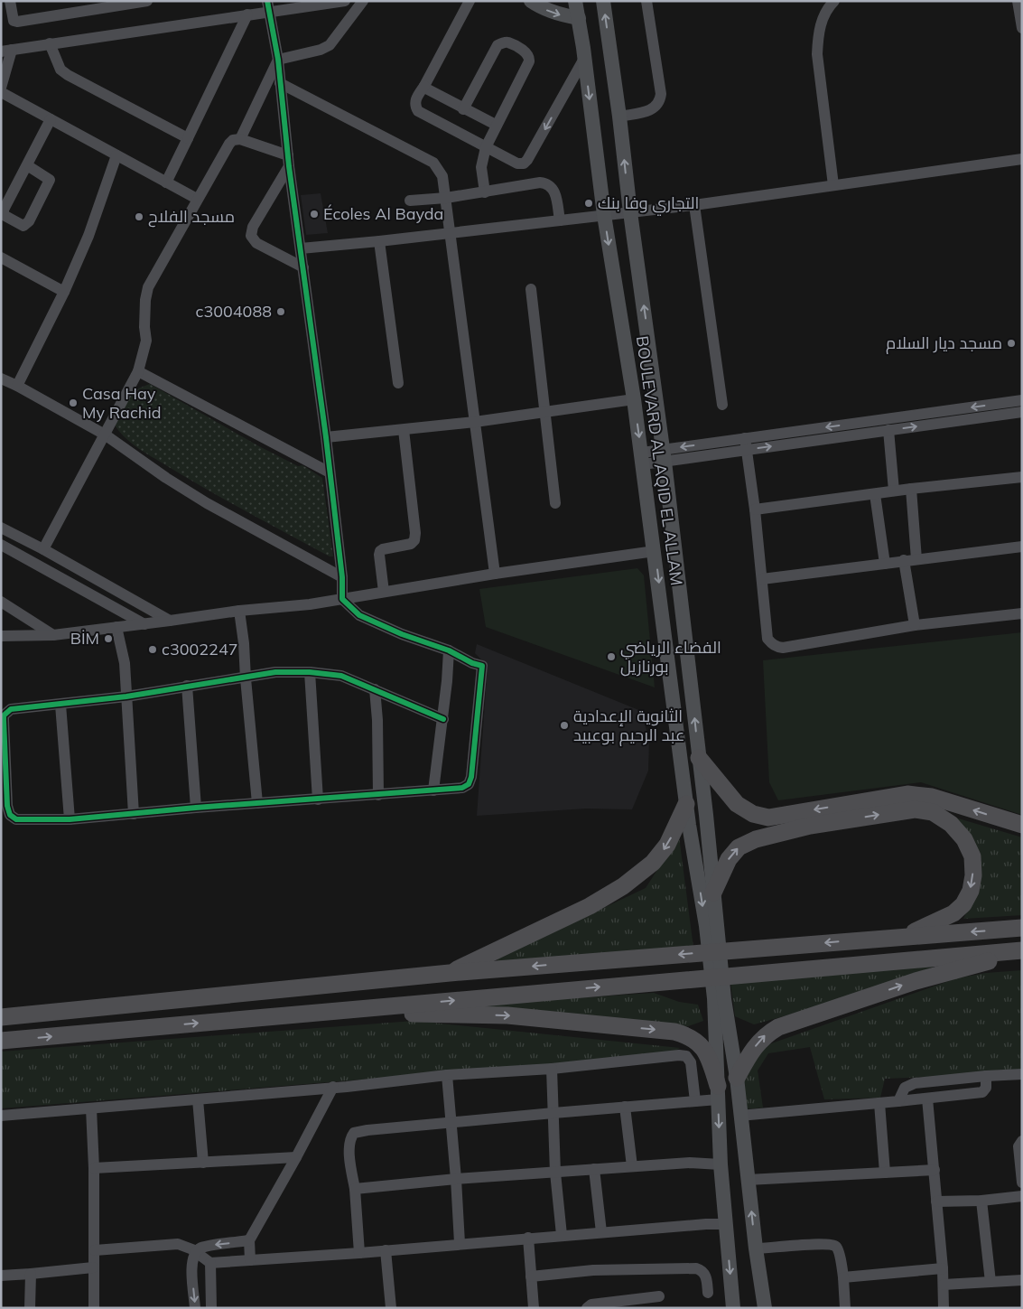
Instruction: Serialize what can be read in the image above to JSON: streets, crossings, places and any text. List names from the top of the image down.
{
  "streets": {
    "main road": ["BOULEVARD AL AQID EL ALLAM"]
  },
  "places": [
    "التجاري وفا بنك",
    "Écoles Al Bayda",
    "مسجد الفلاح",
    "c3004088",
    "مسجد ديار السلام",
    "Casa Hay My Rachid",
    "BİM",
    "c3002247",
    "الفضاء الرياضي بورنازيل",
    "الثانوية الإعدادية عبد الرحيم بوعبيد"
  ]
}
